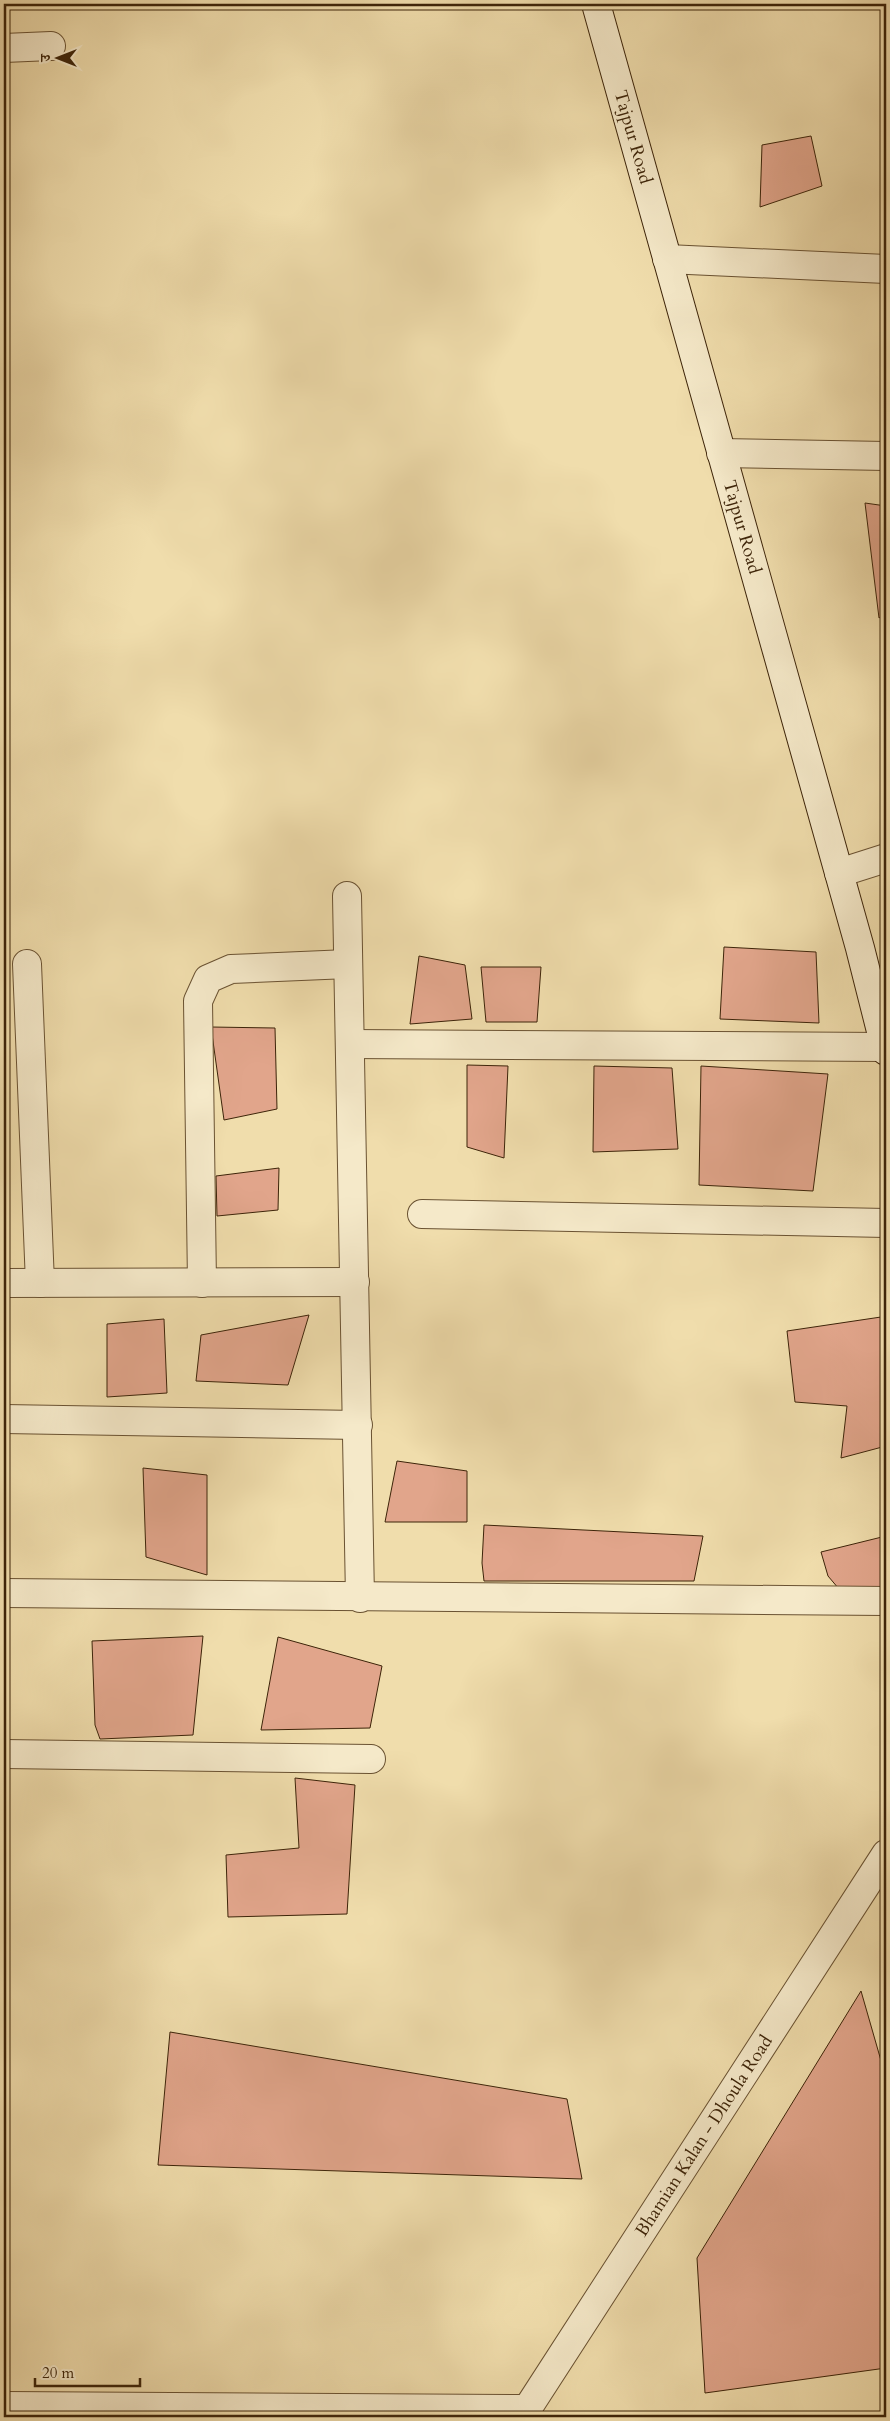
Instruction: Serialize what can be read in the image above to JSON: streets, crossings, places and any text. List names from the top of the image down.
{
  "streets": {
    "street": ["Tajpur Road", "Bhamian Kalan - Dhoula Road"]
  },
  "scale_bar": "20 m",
  "north": "left"
}
